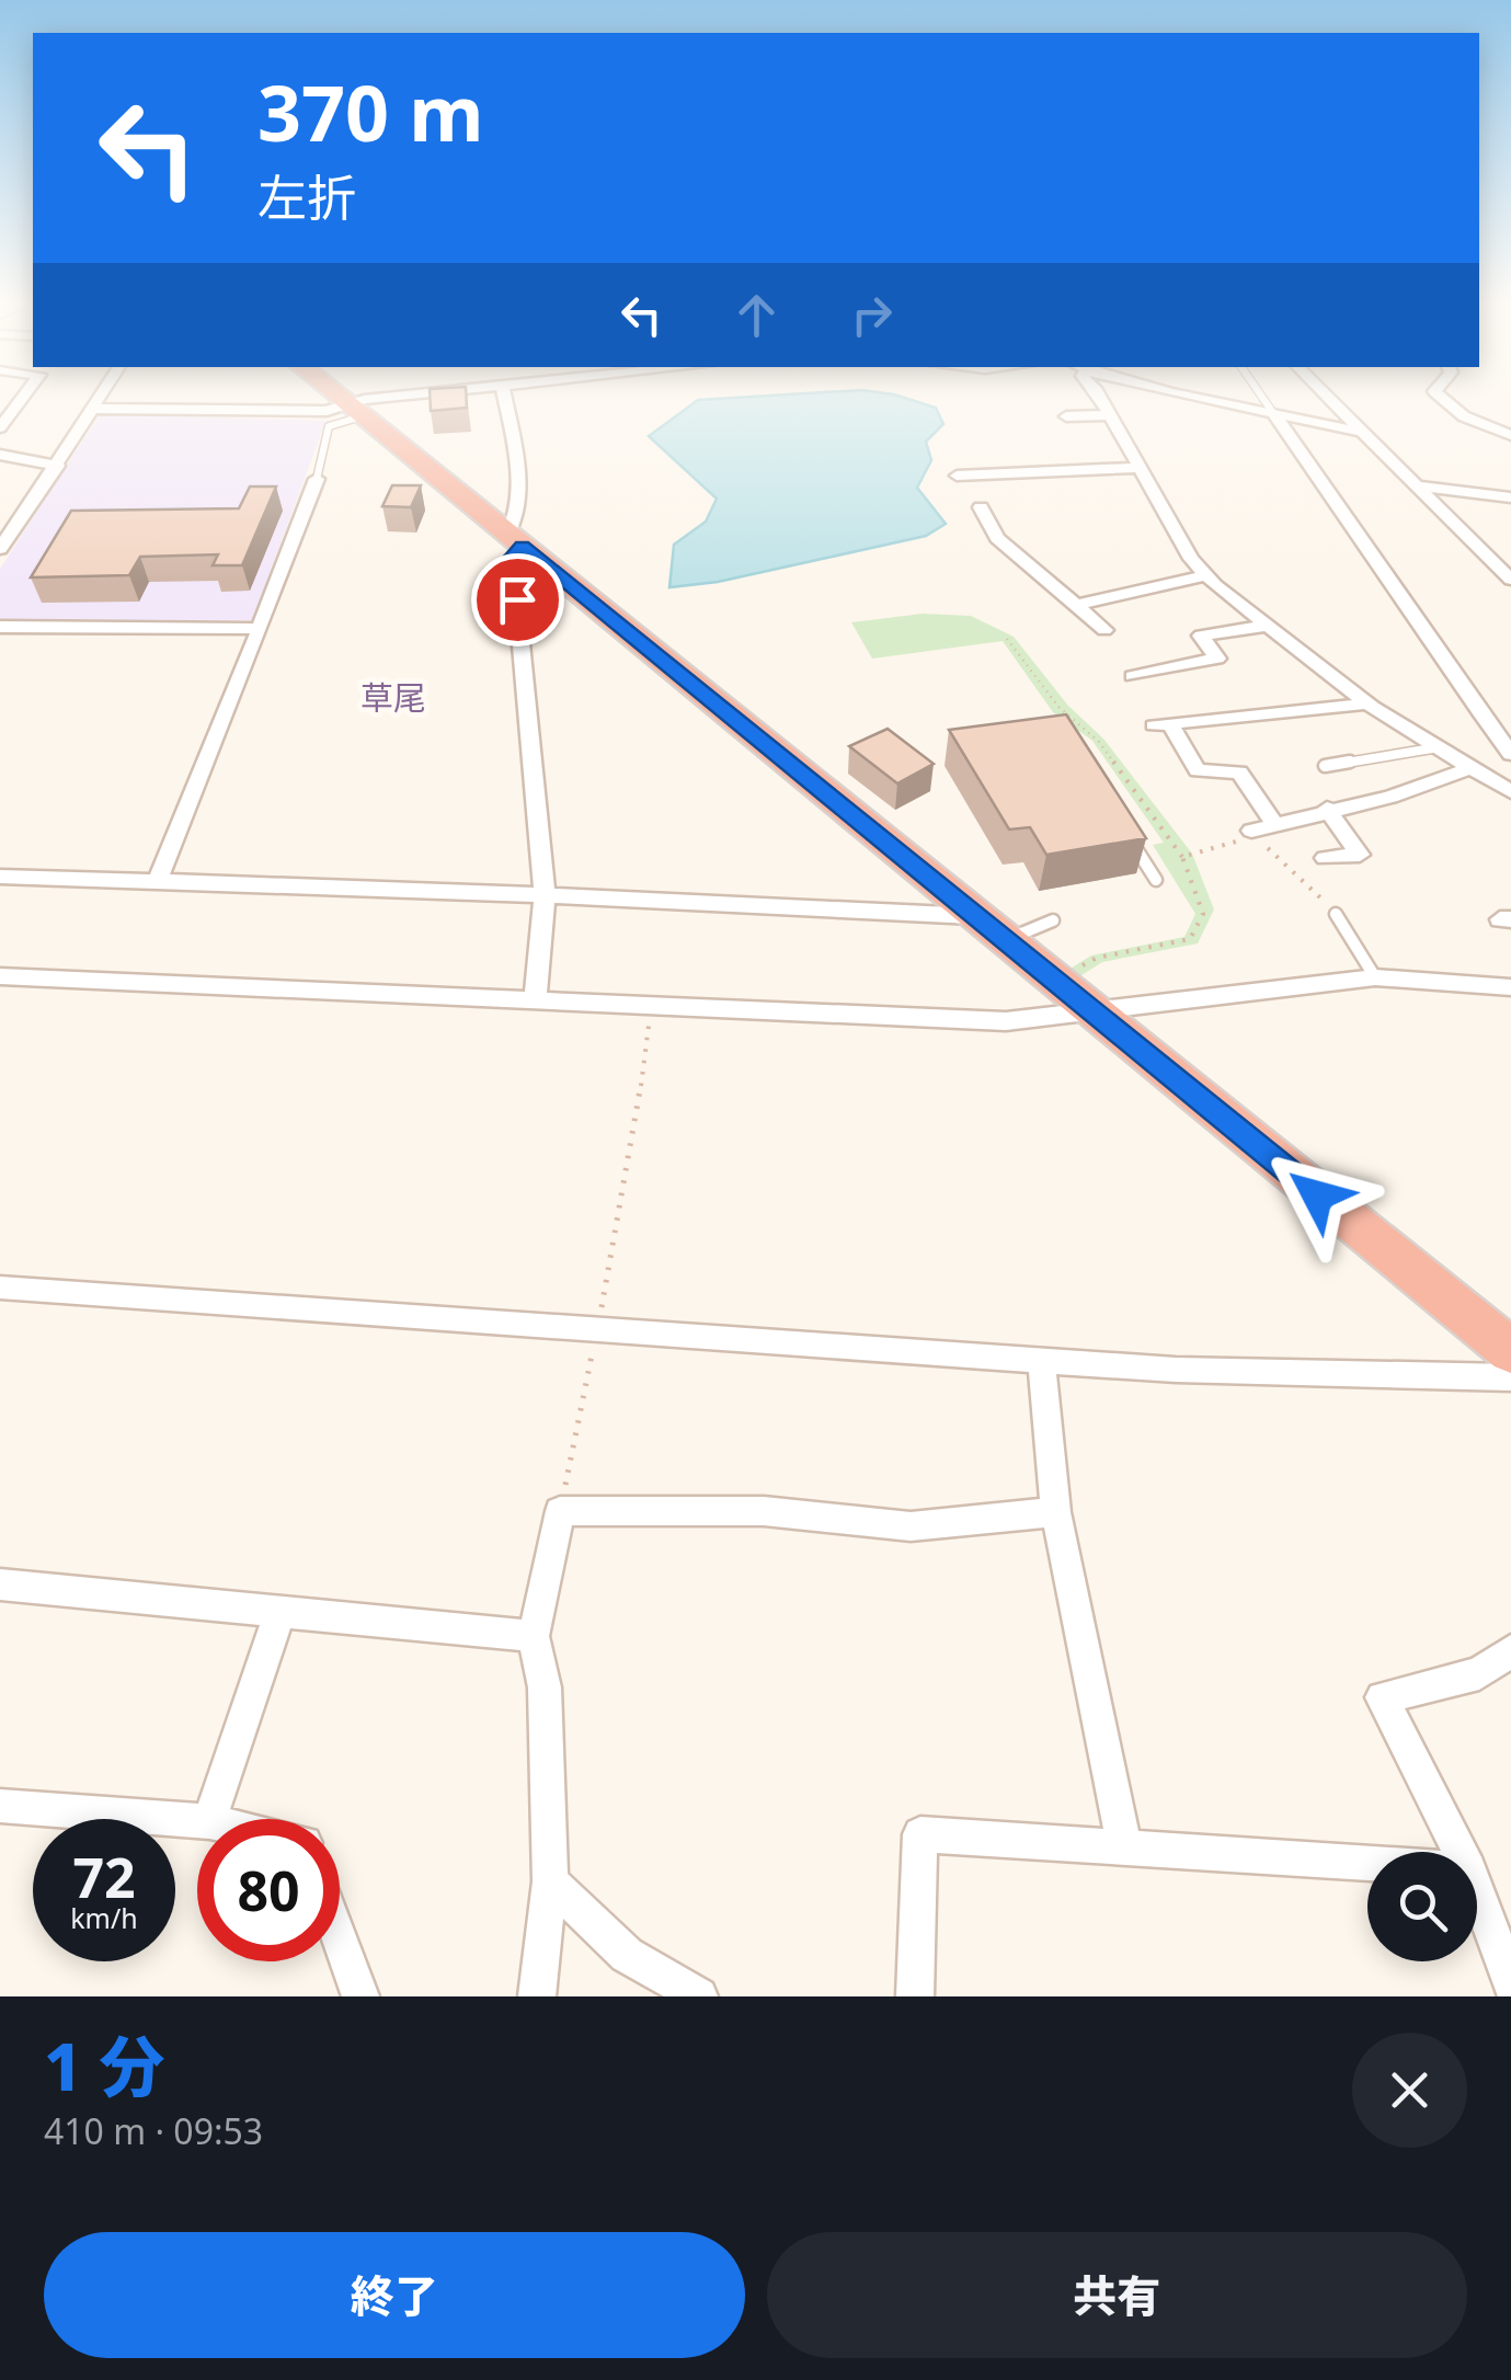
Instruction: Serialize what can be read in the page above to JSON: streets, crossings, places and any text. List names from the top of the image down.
{
  "districts": ["草尾"],
  "page": {
    "turn": ["370 m", "左折"],
    "speed": "72 km/h",
    "limit": "80",
    "heading": ["1 分", "410 m · 09:53"],
    "buttons": ["終了", "共有"]
  }
}
